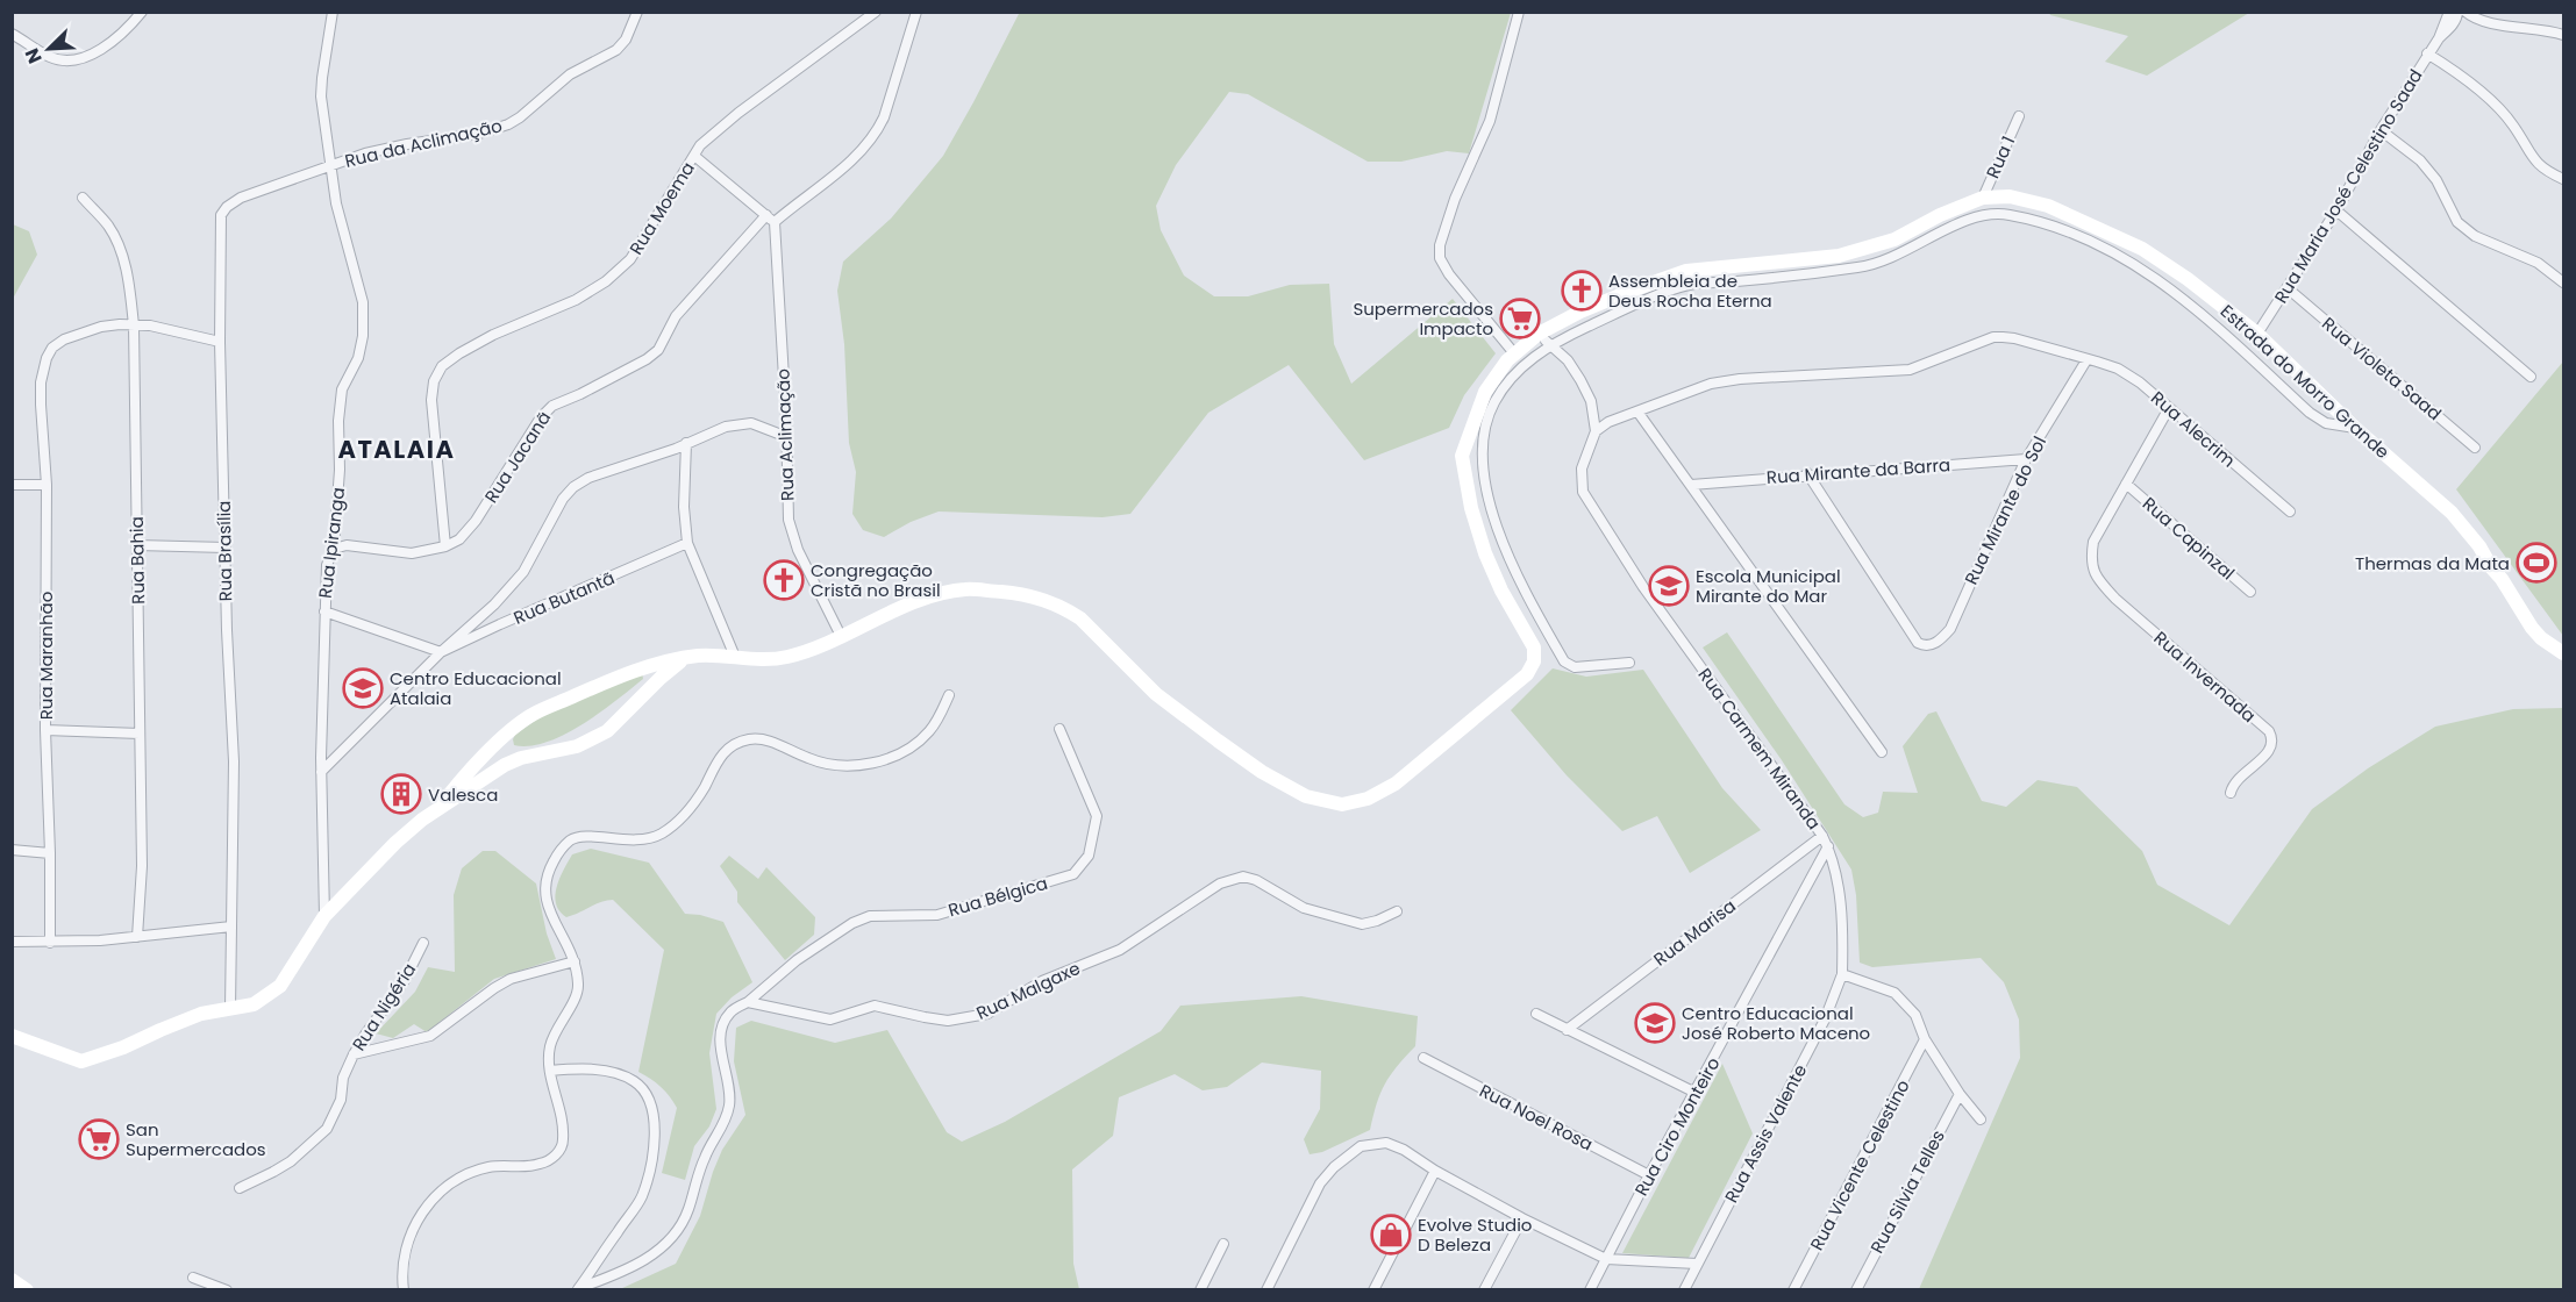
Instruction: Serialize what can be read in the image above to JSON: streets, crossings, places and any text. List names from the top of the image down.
{
  "streets": {
    "street": [
      "Rua da Aclimação",
      "Rua 1",
      "Rua Maria José Celestino Saad",
      "Rua Moema",
      "Rua Violeta Saad",
      "Estrada do Morro Grande",
      "Rua Alecrim",
      "Rua Aclimação",
      "Rua Jacanã",
      "Rua Mirante da Barra",
      "Rua Mirante do Sol",
      "Rua Capinzal",
      "Rua Ipiranga",
      "Rua Brasília",
      "Rua Bahia",
      "Rua Butantã",
      "Rua Maranhão",
      "Rua Invernada",
      "Rua Carmem Miranda",
      "Rua Bélgica",
      "Rua Marisa",
      "Rua Malgaxe",
      "Rua Nigéria",
      "Rua Noel Rosa",
      "Rua Ciro Monteiro",
      "Rua Assis Valente",
      "Rua Vicente Celestino",
      "Rua Silvia Telles"
    ]
  },
  "crossings": [
    ["Rua da Aclimação", "Rua Ipiranga"],
    ["Rua da Aclimação", "Rua Brasília"],
    ["Rua 1", "Estrada do Morro Grande"],
    ["Rua Maria José Celestino Saad", "Rua Violeta Saad"],
    ["Rua Maria José Celestino Saad", "Estrada do Morro Grande"],
    ["Rua Moema", "Rua Jacanã"],
    ["Estrada do Morro Grande", "Rua Aclimação"],
    ["Estrada do Morro Grande", "Rua Ipiranga"],
    ["Estrada do Morro Grande", "Rua Brasília"],
    ["Rua Alecrim", "Rua Mirante do Sol"],
    ["Rua Aclimação", "Rua Jacanã"],
    ["Rua Jacanã", "Rua Ipiranga"],
    ["Rua Mirante da Barra", "Rua Mirante do Sol"],
    ["Rua Capinzal", "Rua Invernada"],
    ["Rua Ipiranga", "Rua Brasília"],
    ["Rua Bahia", "Rua Maranhão"],
    ["Rua Carmem Miranda", "Rua Marisa"],
    ["Rua Carmem Miranda", "Rua Ciro Monteiro"],
    ["Rua Carmem Miranda", "Rua Assis Valente"],
    ["Rua Bélgica", "Rua Malgaxe"],
    ["Rua Noel Rosa", "Rua Ciro Monteiro"]
  ],
  "districts": ["ATALAIA"],
  "places": {
    "church": ["Assembleia de Deus Rocha Eterna", "Congregação Cristã no Brasil"],
    "supermarket": ["Supermercados Impacto", "San Supermercados"],
    "sports": ["Thermas da Mata"],
    "school or university": ["Escola Municipal Mirante do Mar", "Centro Educacional Atalaia", "Centro Educacional José Roberto Maceno"],
    "building": ["Valesca"],
    "shop": ["Evolve Studio D Beleza"]
  },
  "north": "bottom left"
}
